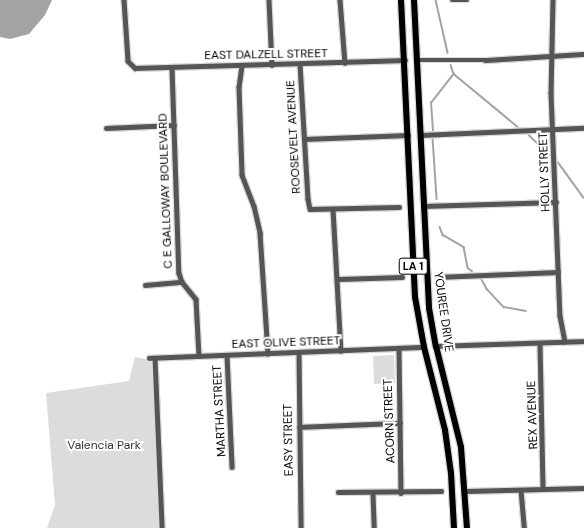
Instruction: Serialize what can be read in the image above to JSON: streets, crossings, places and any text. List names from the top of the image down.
{
  "streets": {
    "main road": ["LA 1", "YOUREE DRIVE"],
    "street": [
      "EAST DALZELL STREET",
      "ROOSEVELT AVENUE",
      "HOLLY STREET",
      "C E GALLOWAY BOULEVARD",
      "EAST OLIVE STREET",
      "MARTHA STREET",
      "REX AVENUE",
      "ACORN STREET",
      "EASY STREET"
    ]
  },
  "crossings": [
    ["EAST DALZELL STREET", "ROOSEVELT AVENUE"],
    ["EAST DALZELL STREET", "C E GALLOWAY BOULEVARD"],
    ["EAST DALZELL STREET", "YOUREE DRIVE"],
    ["C E GALLOWAY BOULEVARD", "EAST OLIVE STREET"],
    ["YOUREE DRIVE", "EAST OLIVE STREET"],
    ["EAST OLIVE STREET", "MARTHA STREET"],
    ["EAST OLIVE STREET", "ACORN STREET"],
    ["EAST OLIVE STREET", "EASY STREET"]
  ],
  "parks": ["Valencia Park"]
}
